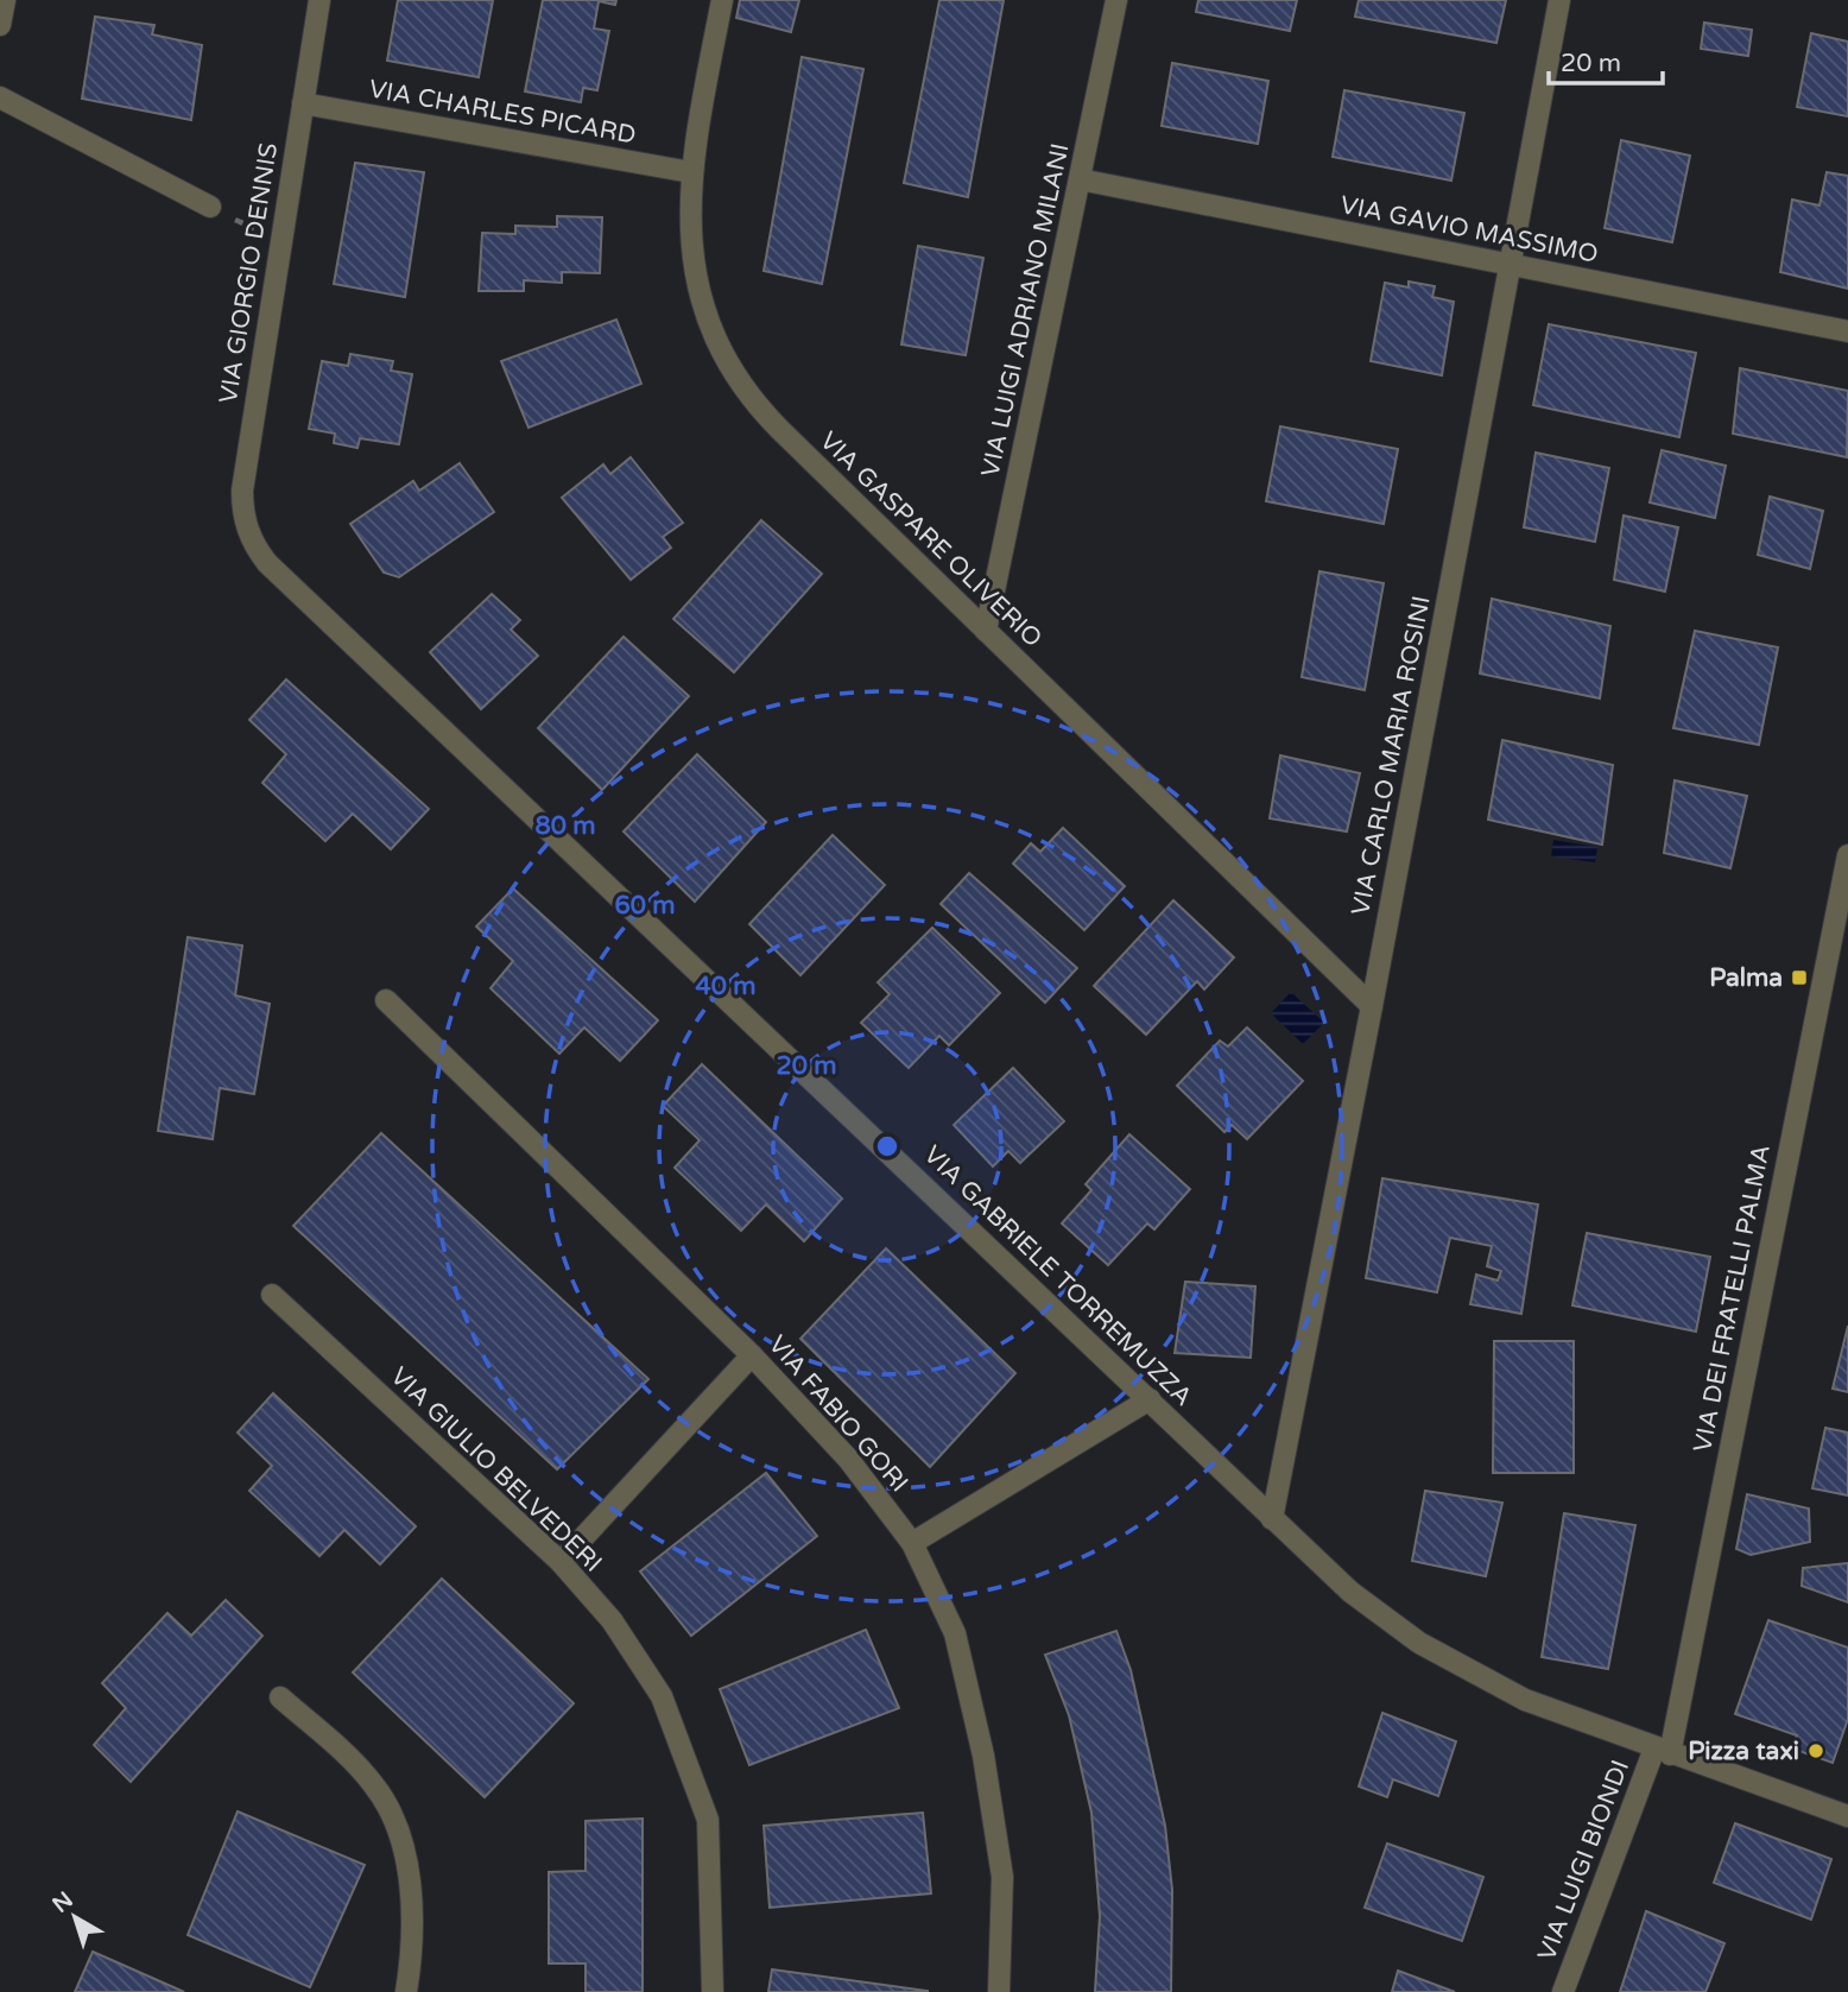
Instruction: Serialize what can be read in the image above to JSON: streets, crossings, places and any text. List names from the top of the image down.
{
  "streets": {
    "street": [
      "VIA CHARLES PICARD",
      "VIA GAVIO MASSIMO",
      "VIA GIORGIO DENNIS",
      "VIA LUIGI ADRIANO MILANI",
      "VIA GASPARE OLIVERIO",
      "VIA CARLO MARIA ROSINI",
      "VIA GABRIELE TORREMUZZA",
      "VIA DEI FRATELLI PALMA",
      "VIA FABIO GORI",
      "VIA GIULIO BELVEDERI",
      "VIA LUIGI BIONDI"
    ]
  },
  "crossings": [
    ["VIA CHARLES PICARD", "VIA GIORGIO DENNIS"],
    ["VIA CHARLES PICARD", "VIA GASPARE OLIVERIO"],
    ["VIA GAVIO MASSIMO", "VIA LUIGI ADRIANO MILANI"],
    ["VIA GAVIO MASSIMO", "VIA CARLO MARIA ROSINI"],
    ["VIA GIORGIO DENNIS", "VIA GABRIELE TORREMUZZA"],
    ["VIA LUIGI ADRIANO MILANI", "VIA GASPARE OLIVERIO"],
    ["VIA GASPARE OLIVERIO", "VIA CARLO MARIA ROSINI"],
    ["VIA CARLO MARIA ROSINI", "VIA GABRIELE TORREMUZZA"],
    ["VIA GABRIELE TORREMUZZA", "VIA DEI FRATELLI PALMA"],
    ["VIA GABRIELE TORREMUZZA", "VIA LUIGI BIONDI"],
    ["VIA DEI FRATELLI PALMA", "VIA LUIGI BIONDI"]
  ],
  "places": {
    "transit": ["Palma"],
    "other": ["Pizza taxi"]
  },
  "scale_bar": "20 m",
  "north": "top left",
  "rings": [
    "80 m",
    "60 m",
    "40 m",
    "20 m"
  ]
}
